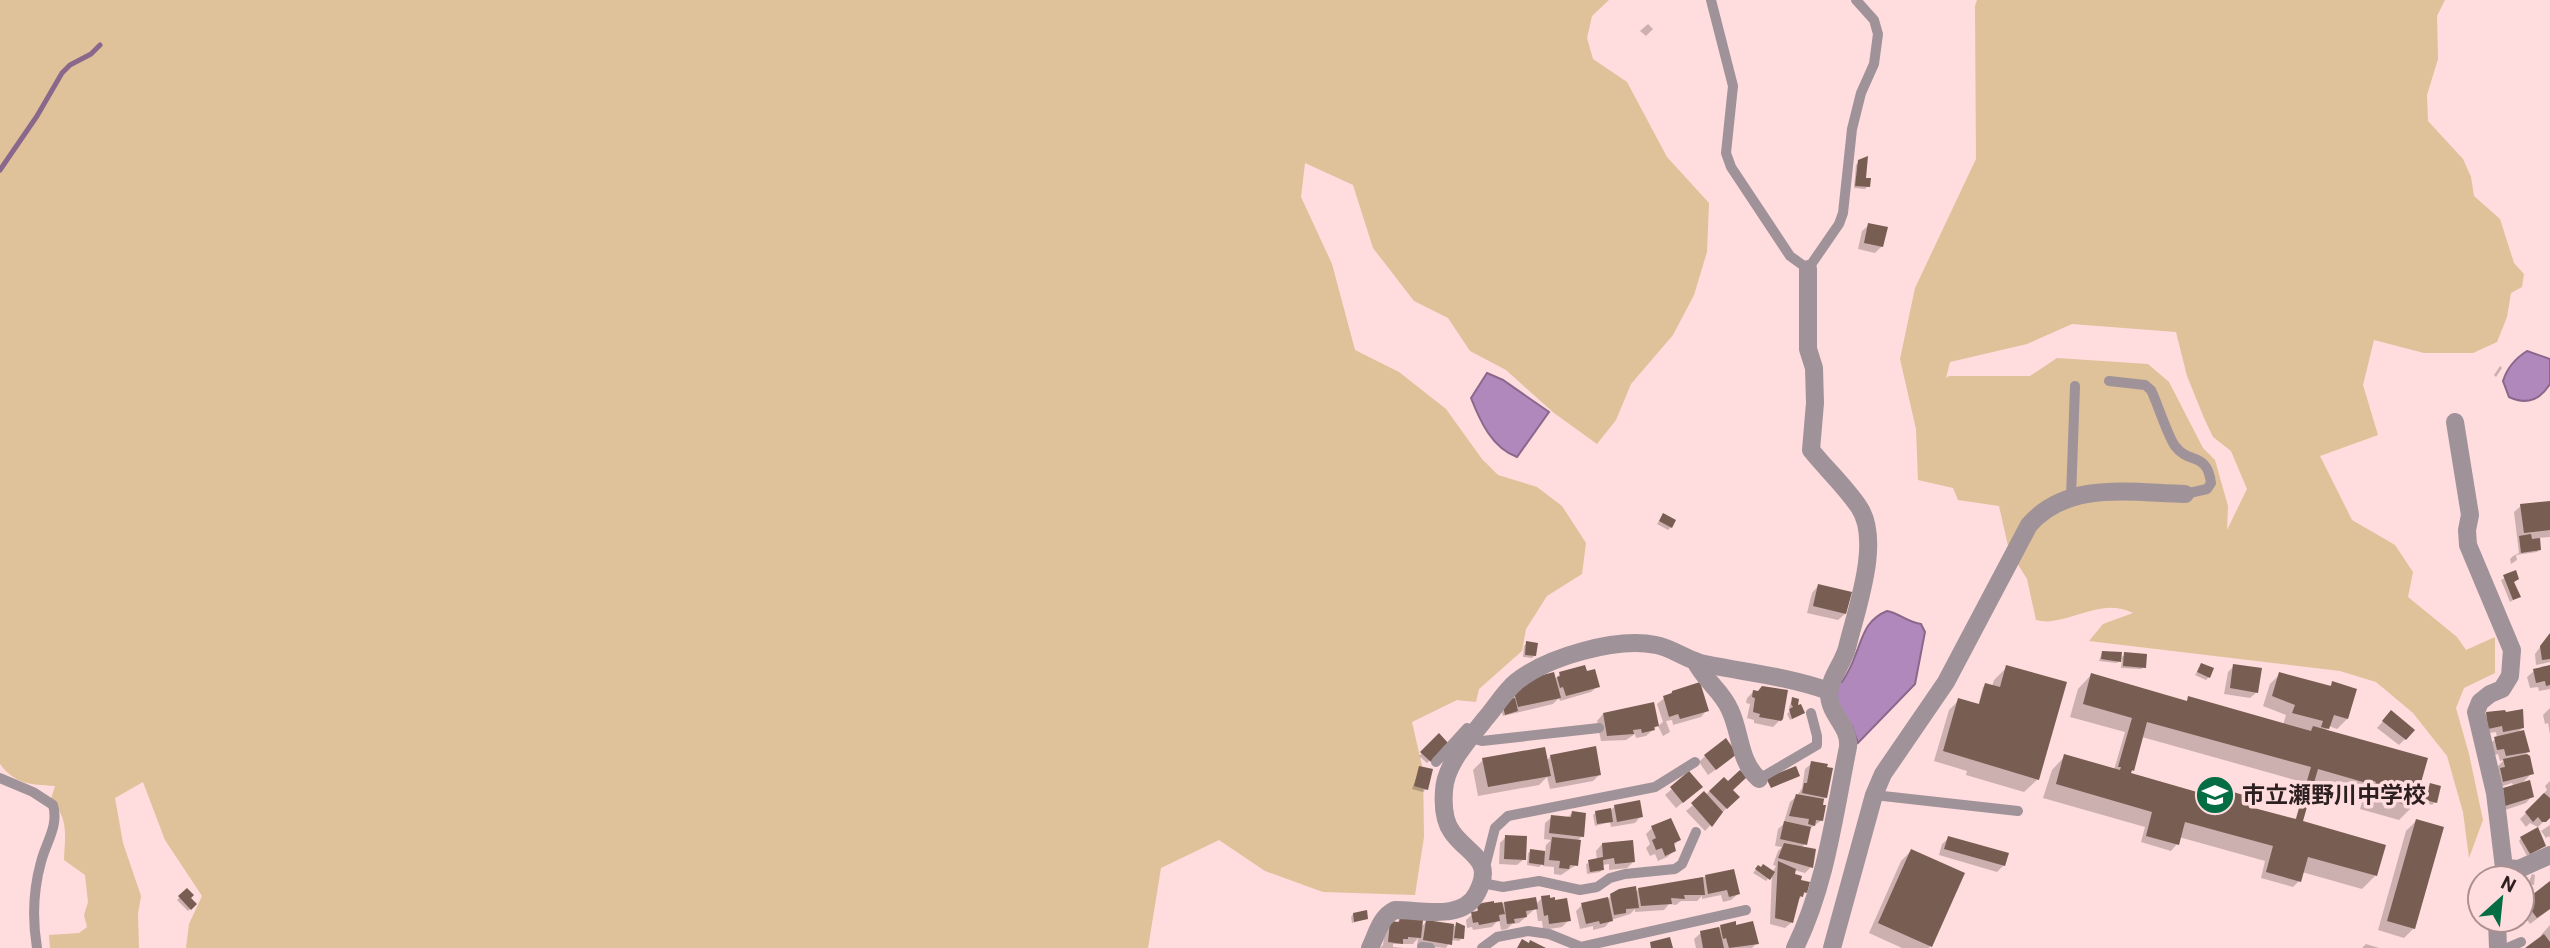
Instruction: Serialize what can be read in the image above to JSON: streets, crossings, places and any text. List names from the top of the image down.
{
  "places": {
    "school or university": ["市立瀬野川中学校"]
  },
  "north": "top right"
}
